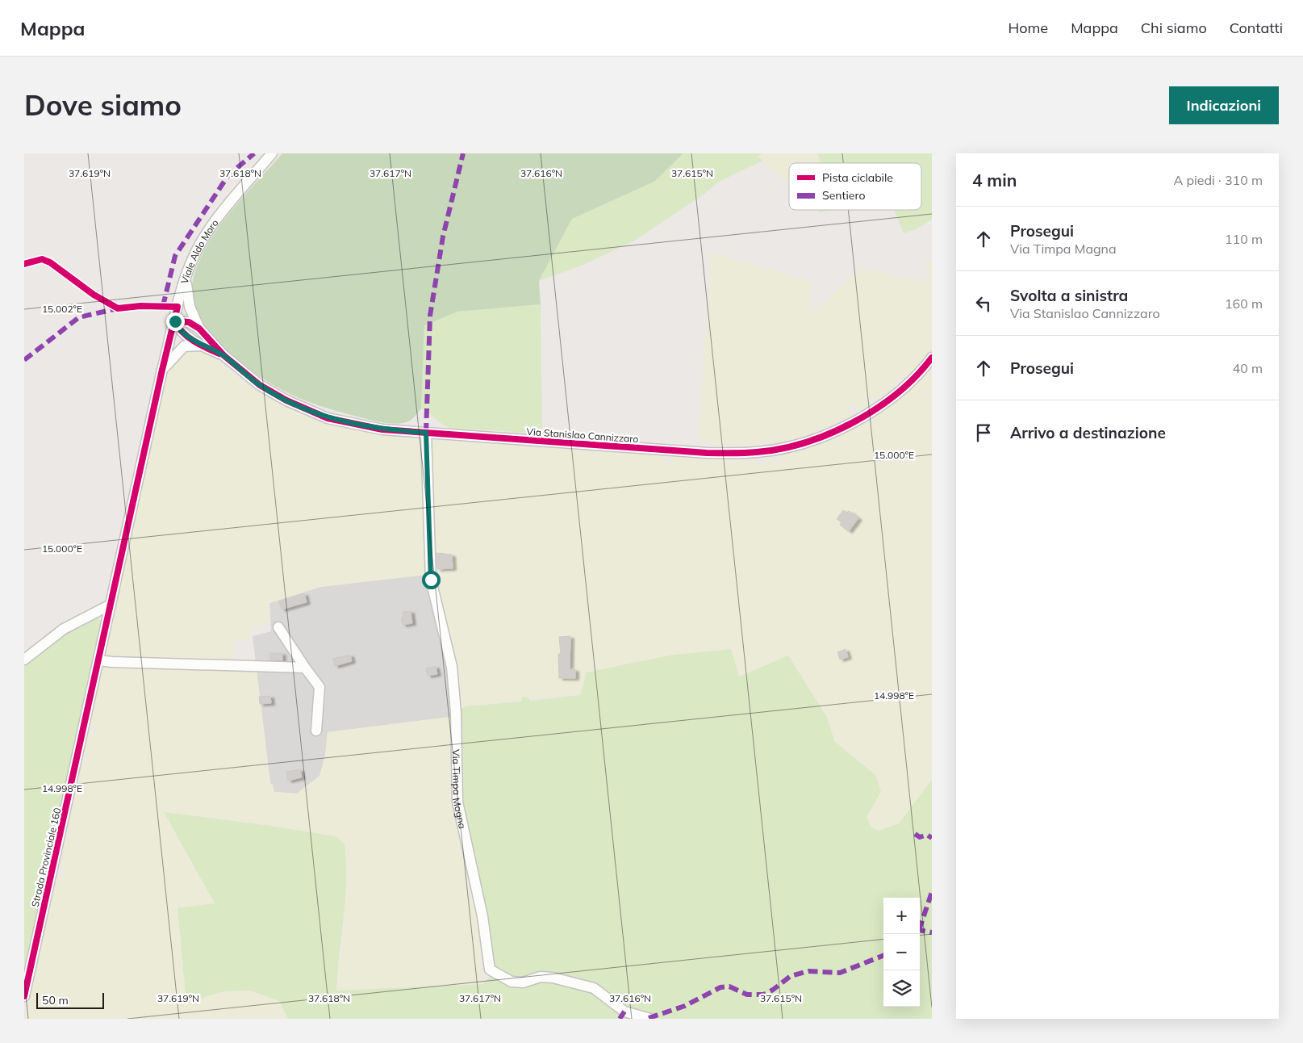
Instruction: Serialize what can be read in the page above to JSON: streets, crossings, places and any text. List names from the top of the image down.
{
  "streets": {
    "street": [
      "Viale Aldo Moro",
      "Via Stanislao Cannizzaro",
      "Via Timpa Magna",
      "Strada Provinciale 160"
    ]
  },
  "crossings": [
    ["Viale Aldo Moro", "Strada Provinciale 160"],
    ["Via Stanislao Cannizzaro", "Via Timpa Magna"]
  ],
  "legend": ["Pista ciclabile", "Sentiero"],
  "scale_bar": "50 m",
  "page": {
    "header": "Mappa",
    "nav": [
      "Home",
      "Mappa",
      "Chi siamo",
      "Contatti"
    ],
    "buttons": "Indicazioni",
    "title": "Dove siamo",
    "heading": ["4 min", "A piedi · 310 m"],
    "list": [
      ["Prosegui", "Via Timpa Magna", "110 m"],
      ["Svolta a sinistra", "Via Stanislao Cannizzaro", "160 m"],
      ["Prosegui", "40 m"],
      "Arrivo a destinazione"
    ],
    "map_buttons": ["+", "−"],
    "scale": "50 m"
  },
  "coordinates": [
    "37.619°N",
    "37.618°N",
    "37.617°N",
    "37.616°N",
    "37.615°N",
    "15.002°E",
    "15.000°E",
    "14.998°E"
  ]
}
